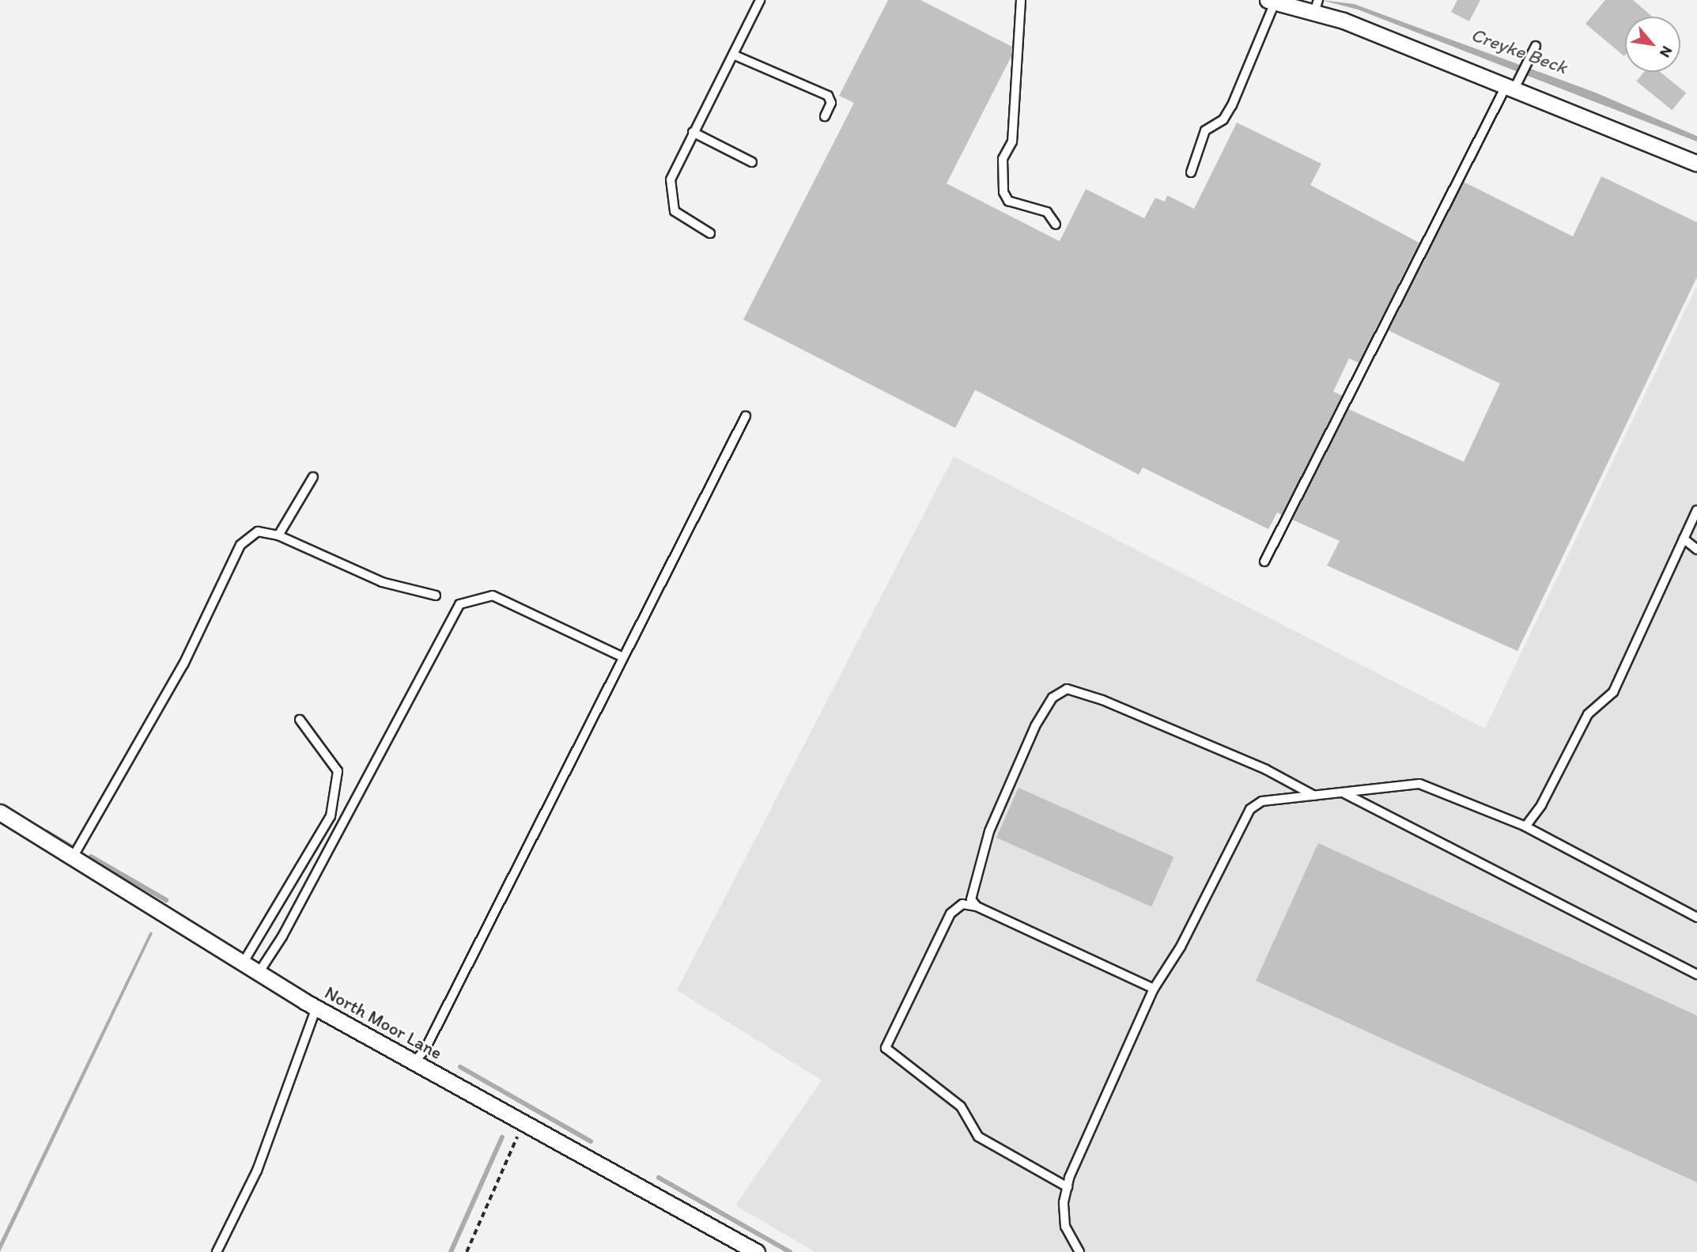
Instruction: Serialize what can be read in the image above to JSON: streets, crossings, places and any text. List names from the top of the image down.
{
  "streets": {
    "street": ["North Moor Lane"]
  },
  "water": ["Creyke Beck"],
  "north": "bottom right"
}
